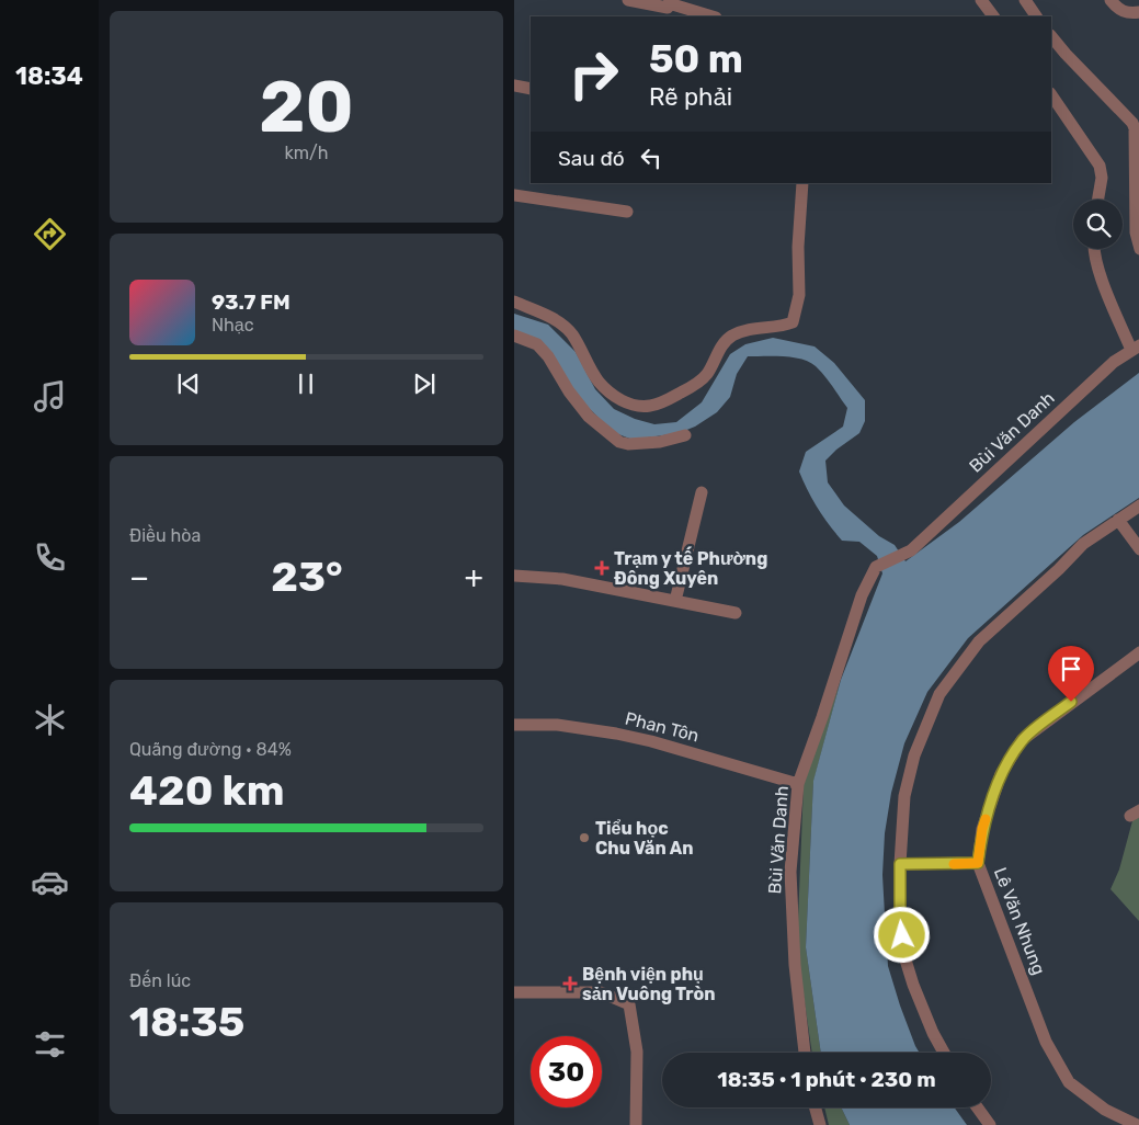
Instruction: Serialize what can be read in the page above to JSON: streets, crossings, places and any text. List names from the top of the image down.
{
  "streets": {
    "street": ["Bùi Văn Danh", "Phan Tôn", "Lê Văn Nhung"]
  },
  "crossings": [
    ["Bùi Văn Danh", "Phan Tôn"]
  ],
  "places": {
    "health": ["Trạm y tế Phường Đông Xuyên", "Bệnh viện phụ sản Vuông Tròn"],
    "other": ["Tiểu học Chu Văn An"]
  },
  "page": {
    "tabs": "18:34",
    "tile": [
      ["20", "km/h"],
      "Điều hòa",
      ["Quãng đường · 84%", "420 km"],
      ["Đến lúc", "18:35"]
    ],
    "turn": ["50 m", "Rẽ phải"],
    "then": "Sau đó",
    "song": ["93.7 FM", "Nhạc"],
    "heat": ["−", "23°", "+"],
    "limit": "30",
    "trip": "18:35 · 1 phút · 230 m"
  }
}
